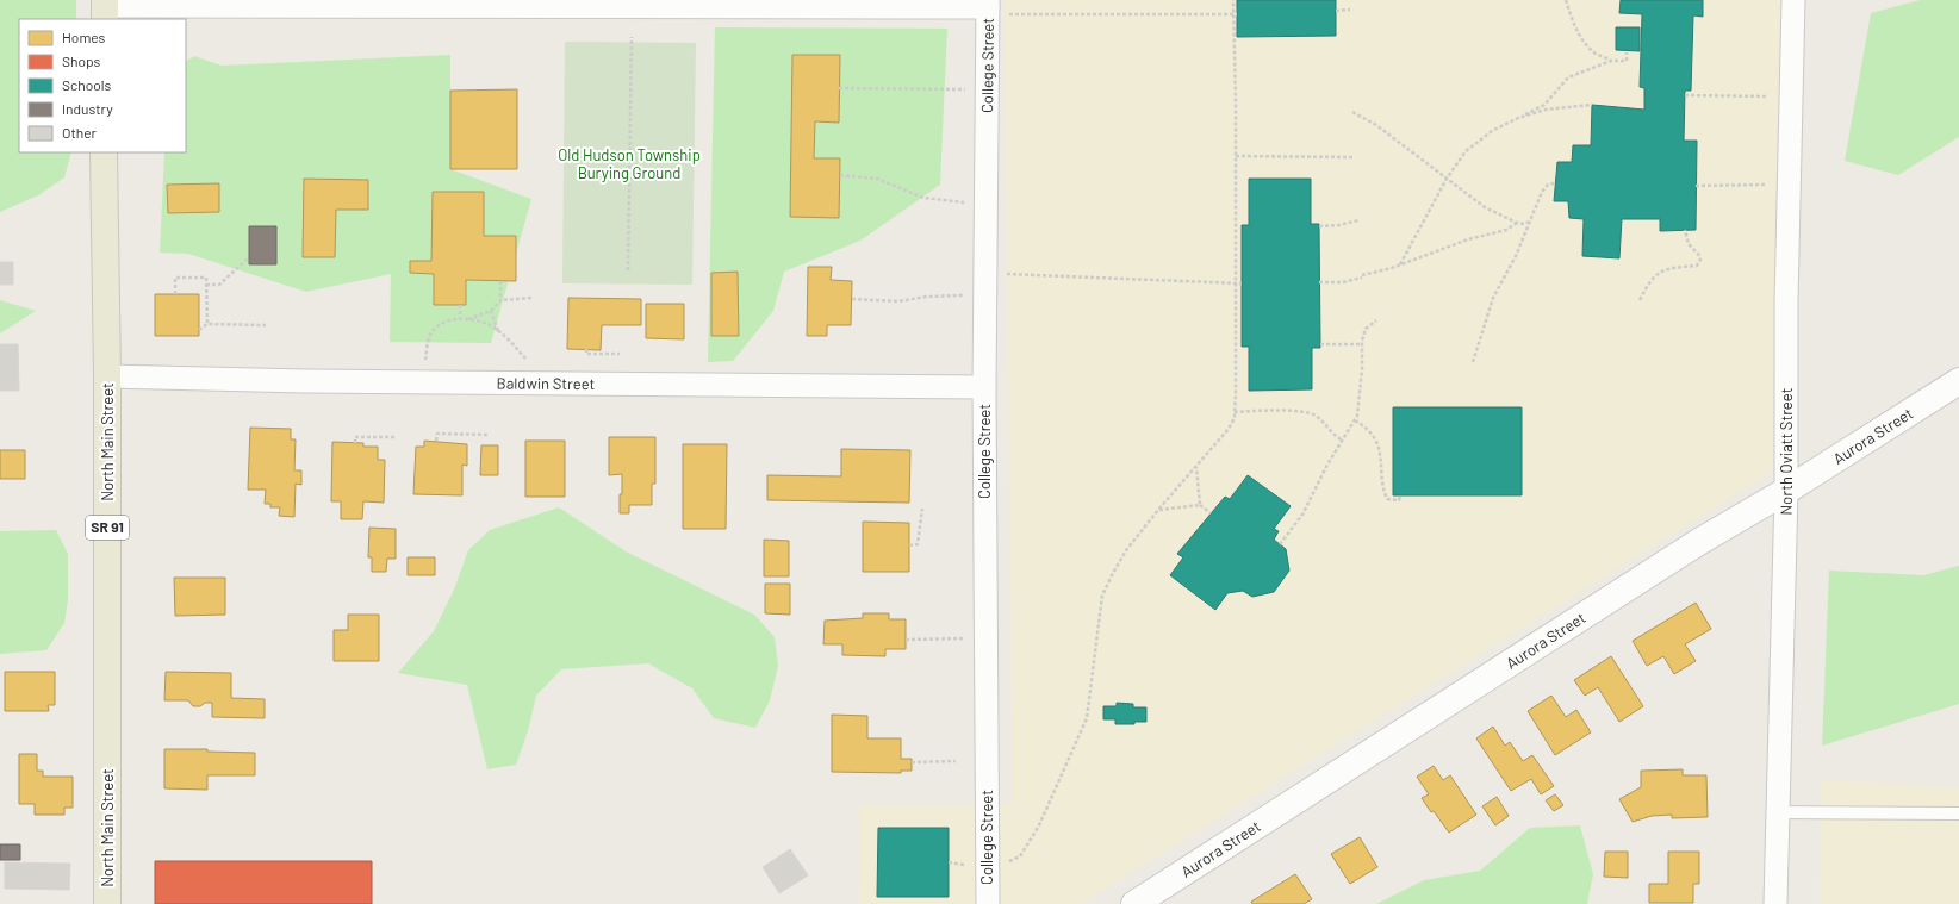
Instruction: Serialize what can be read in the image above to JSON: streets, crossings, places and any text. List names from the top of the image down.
{
  "streets": {
    "main road": ["North Main Street", "SR 91"],
    "street": [
      "College Street",
      "Baldwin Street",
      "Aurora Street",
      "North Oviatt Street"
    ]
  },
  "crossings": [
    ["College Street", "Baldwin Street"],
    ["Baldwin Street", "North Main Street"],
    ["Aurora Street", "North Oviatt Street"]
  ],
  "parks": ["Old Hudson Township Burying Ground"],
  "legend": [
    "Homes",
    "Shops",
    "Schools",
    "Industry",
    "Other"
  ]
}
